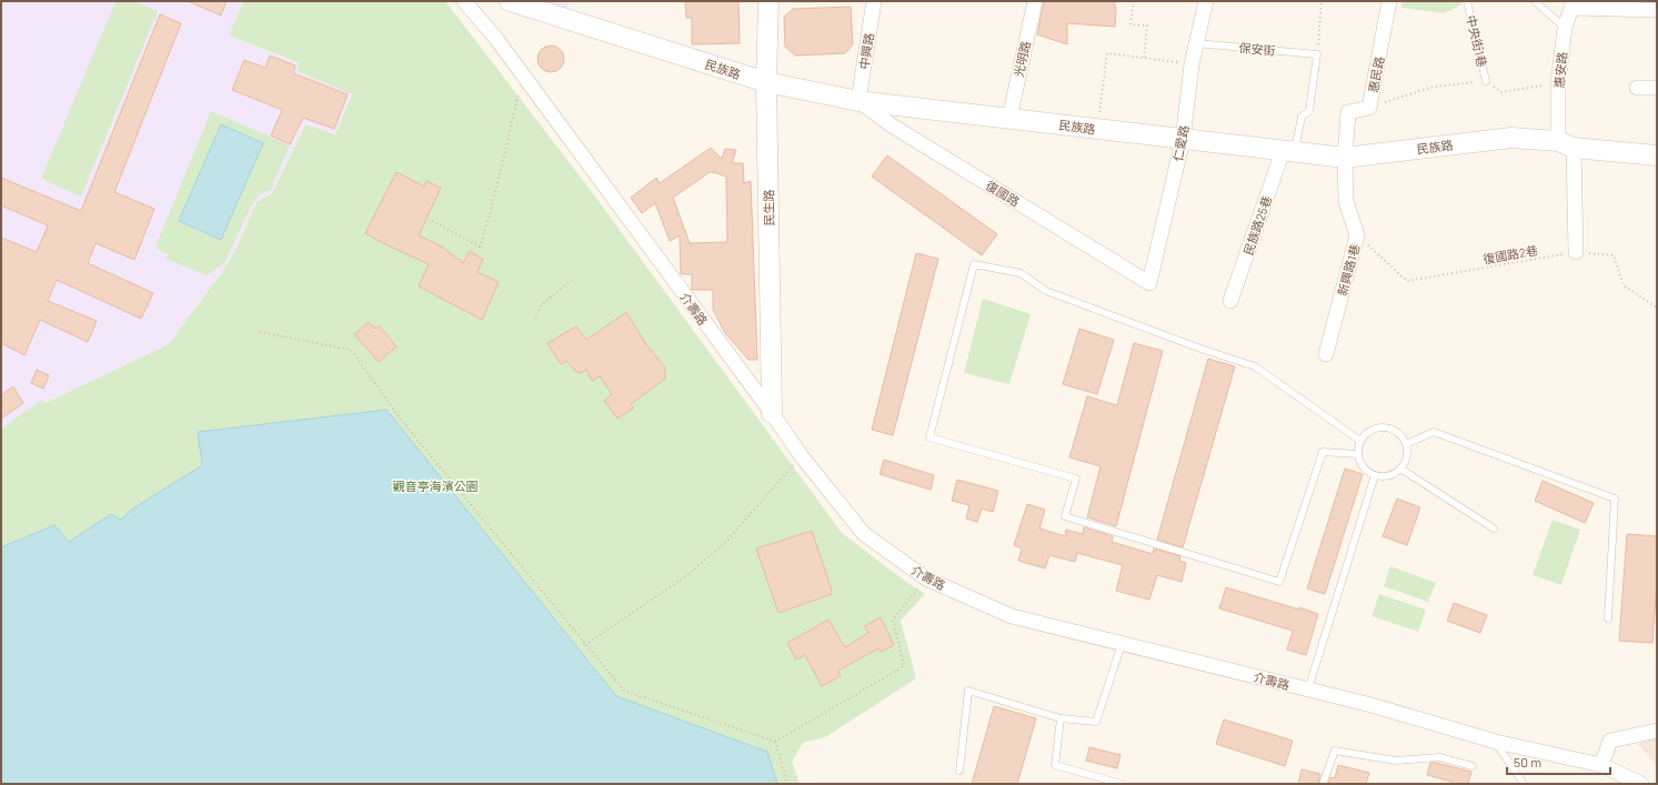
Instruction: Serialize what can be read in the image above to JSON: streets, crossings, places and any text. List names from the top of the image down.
{
  "streets": {
    "street": [
      "中興路",
      "光明路",
      "民族路",
      "惠安路",
      "惠民路",
      "仁愛路",
      "復國路",
      "民生路",
      "民族路25巷",
      "新興路1巷",
      "介壽路"
    ],
    "lane": ["中央街1巷", "保安街"],
    "path": ["復國路2巷"]
  },
  "crossings": [
    ["保安街", "仁愛路"],
    ["中興路", "民族路"],
    ["中興路", "復國路"],
    ["光明路", "民族路"],
    ["民族路", "惠安路"],
    ["民族路", "惠民路"],
    ["民族路", "仁愛路"],
    ["民族路", "復國路"],
    ["民族路", "民生路"],
    ["民族路", "民族路25巷"],
    ["民族路", "新興路1巷"],
    ["惠安路", "復國路2巷"],
    ["惠民路", "新興路1巷"],
    ["仁愛路", "復國路"],
    ["民生路", "介壽路"],
    ["復國路2巷", "新興路1巷"]
  ],
  "parks": ["觀音亭海濱公園"],
  "scale_bar": "50 m"
}
